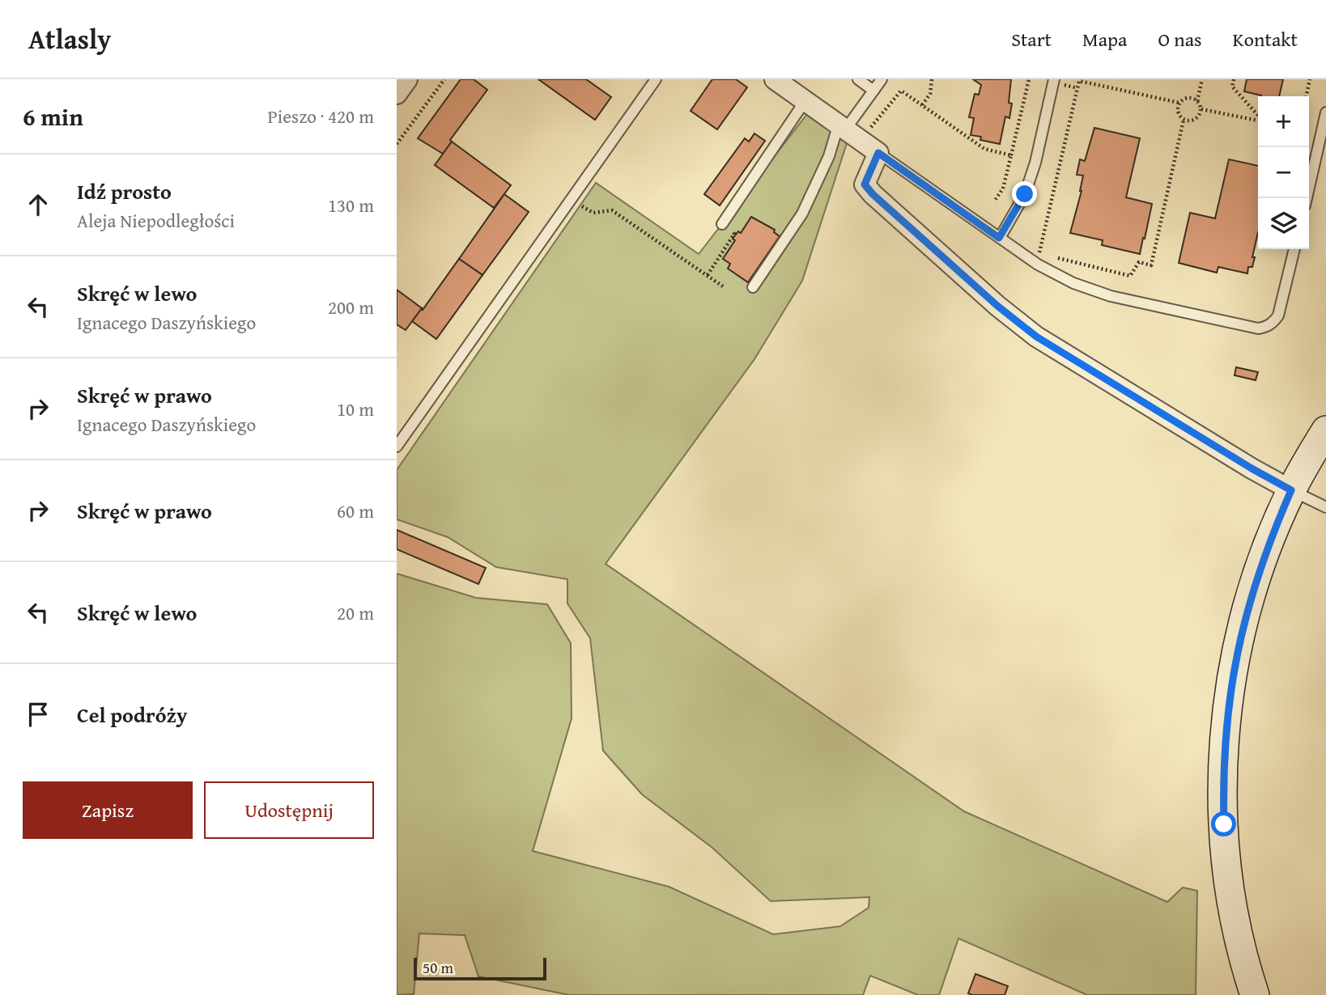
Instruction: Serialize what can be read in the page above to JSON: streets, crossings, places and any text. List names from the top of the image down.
{
  "scale_bar": "50 m",
  "page": {
    "header": "Atlasly",
    "nav": [
      "Start",
      "Mapa",
      "O nas",
      "Kontakt"
    ],
    "heading": ["6 min", "Pieszo · 420 m"],
    "map_buttons": ["+", "−"],
    "list": [
      ["Idź prosto", "Aleja Niepodległości", "130 m"],
      ["Skręć w lewo", "Ignacego Daszyńskiego", "200 m"],
      ["Skręć w prawo", "Ignacego Daszyńskiego", "10 m"],
      ["Skręć w prawo", "60 m"],
      ["Skręć w lewo", "20 m"],
      "Cel podróży"
    ],
    "buttons": ["Zapisz", "Udostępnij"],
    "scale": "50 m"
  }
}
